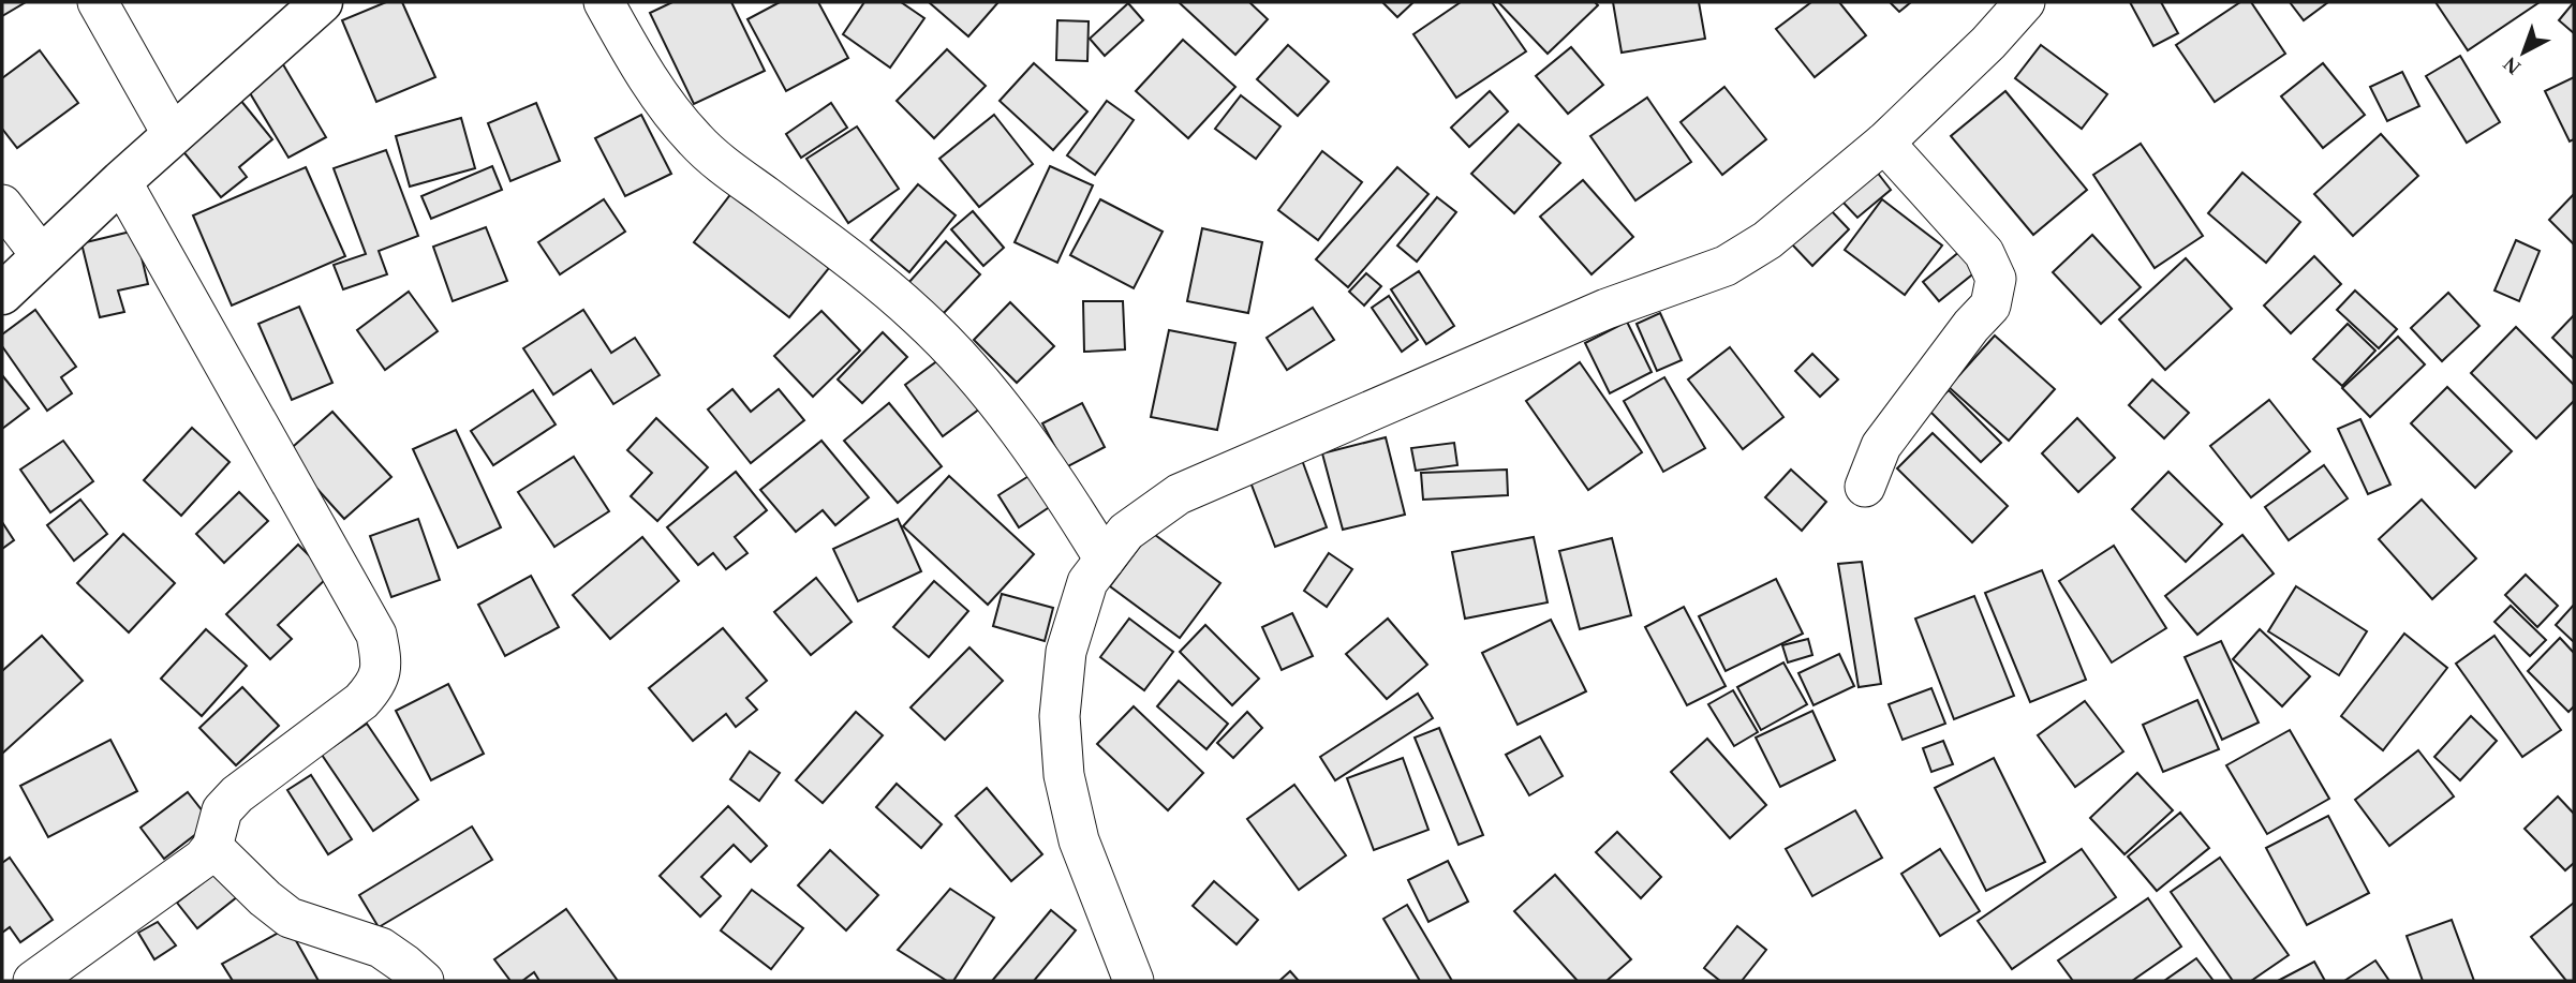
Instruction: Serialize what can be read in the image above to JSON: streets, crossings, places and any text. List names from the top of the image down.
{
  "north": "bottom left"
}
